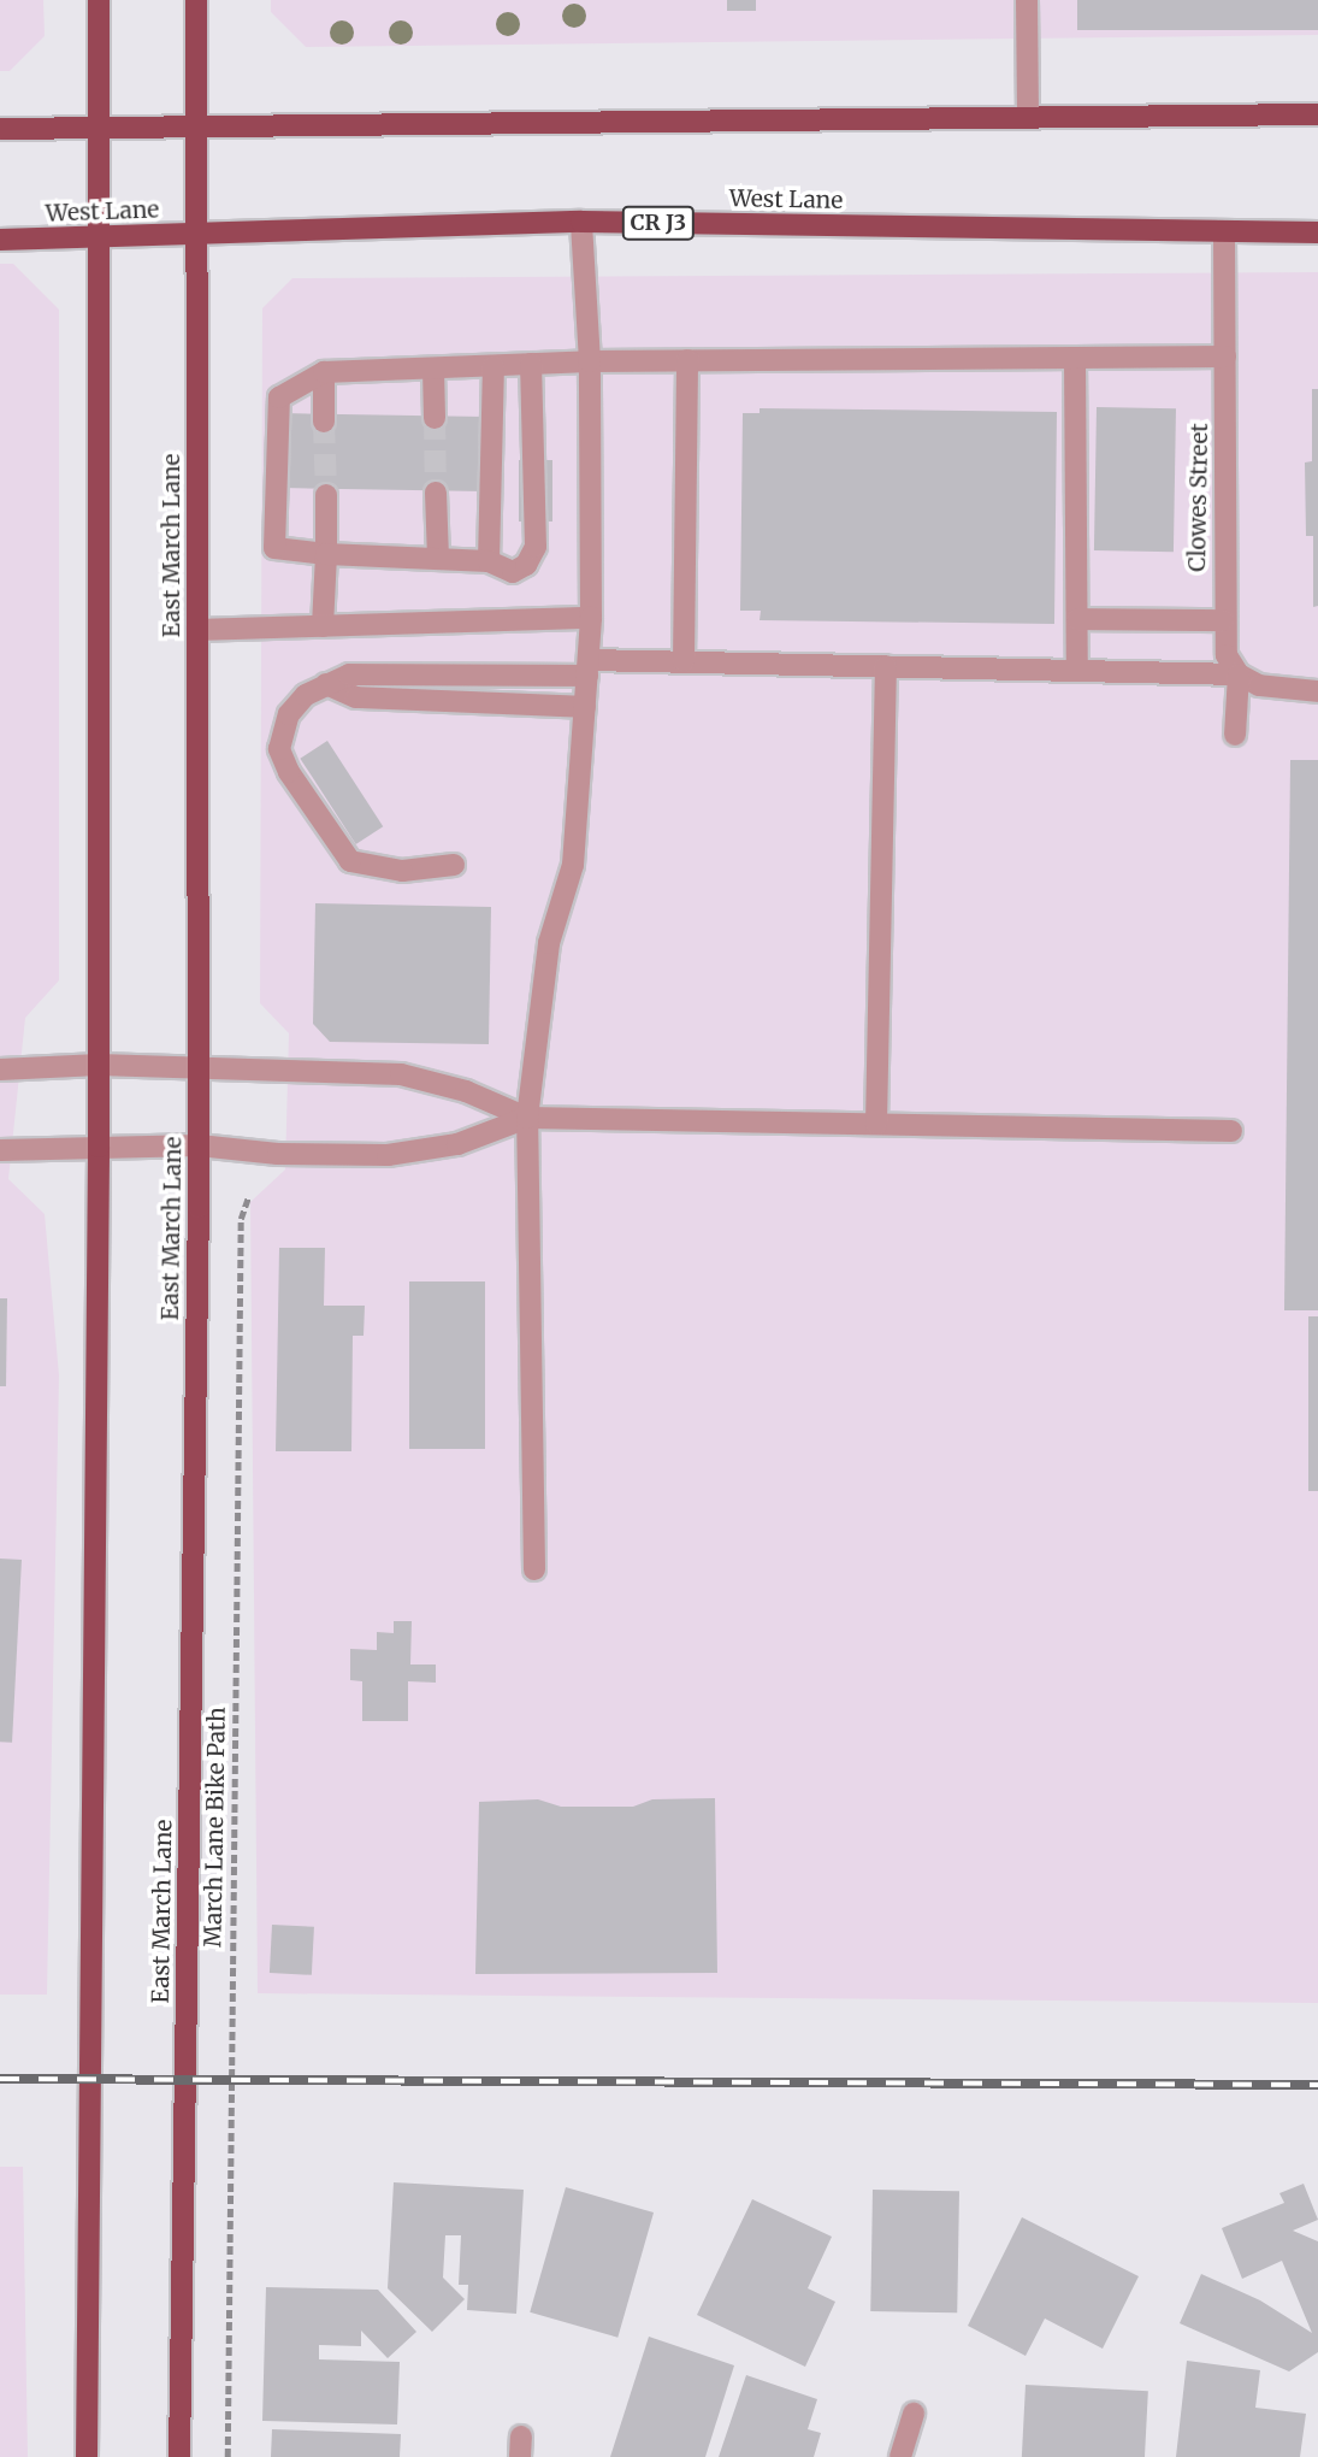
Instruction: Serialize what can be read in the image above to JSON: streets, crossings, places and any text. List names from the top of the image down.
{
  "streets": {
    "main road": ["West Lane", "CR J3", "East March Lane"],
    "street": ["Clowes Street"],
    "path": ["March Lane Bike Path"]
  },
  "crossings": [
    ["West Lane", "Clowes Street"],
    ["West Lane", "East March Lane"]
  ]
}
